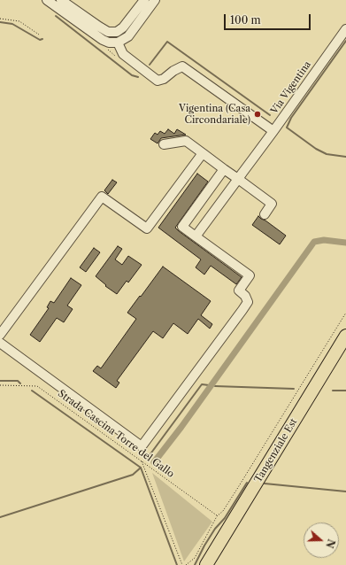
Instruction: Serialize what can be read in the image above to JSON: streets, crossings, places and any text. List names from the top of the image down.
{
  "streets": {
    "highway": ["Tangenziale Est"],
    "street": ["Via Vigentina"],
    "path": ["Strada Cascina Torre del Gallo"]
  },
  "places": ["Vigentina (Casa Circondariale)"],
  "scale_bar": "100 m",
  "north": "right"
}
